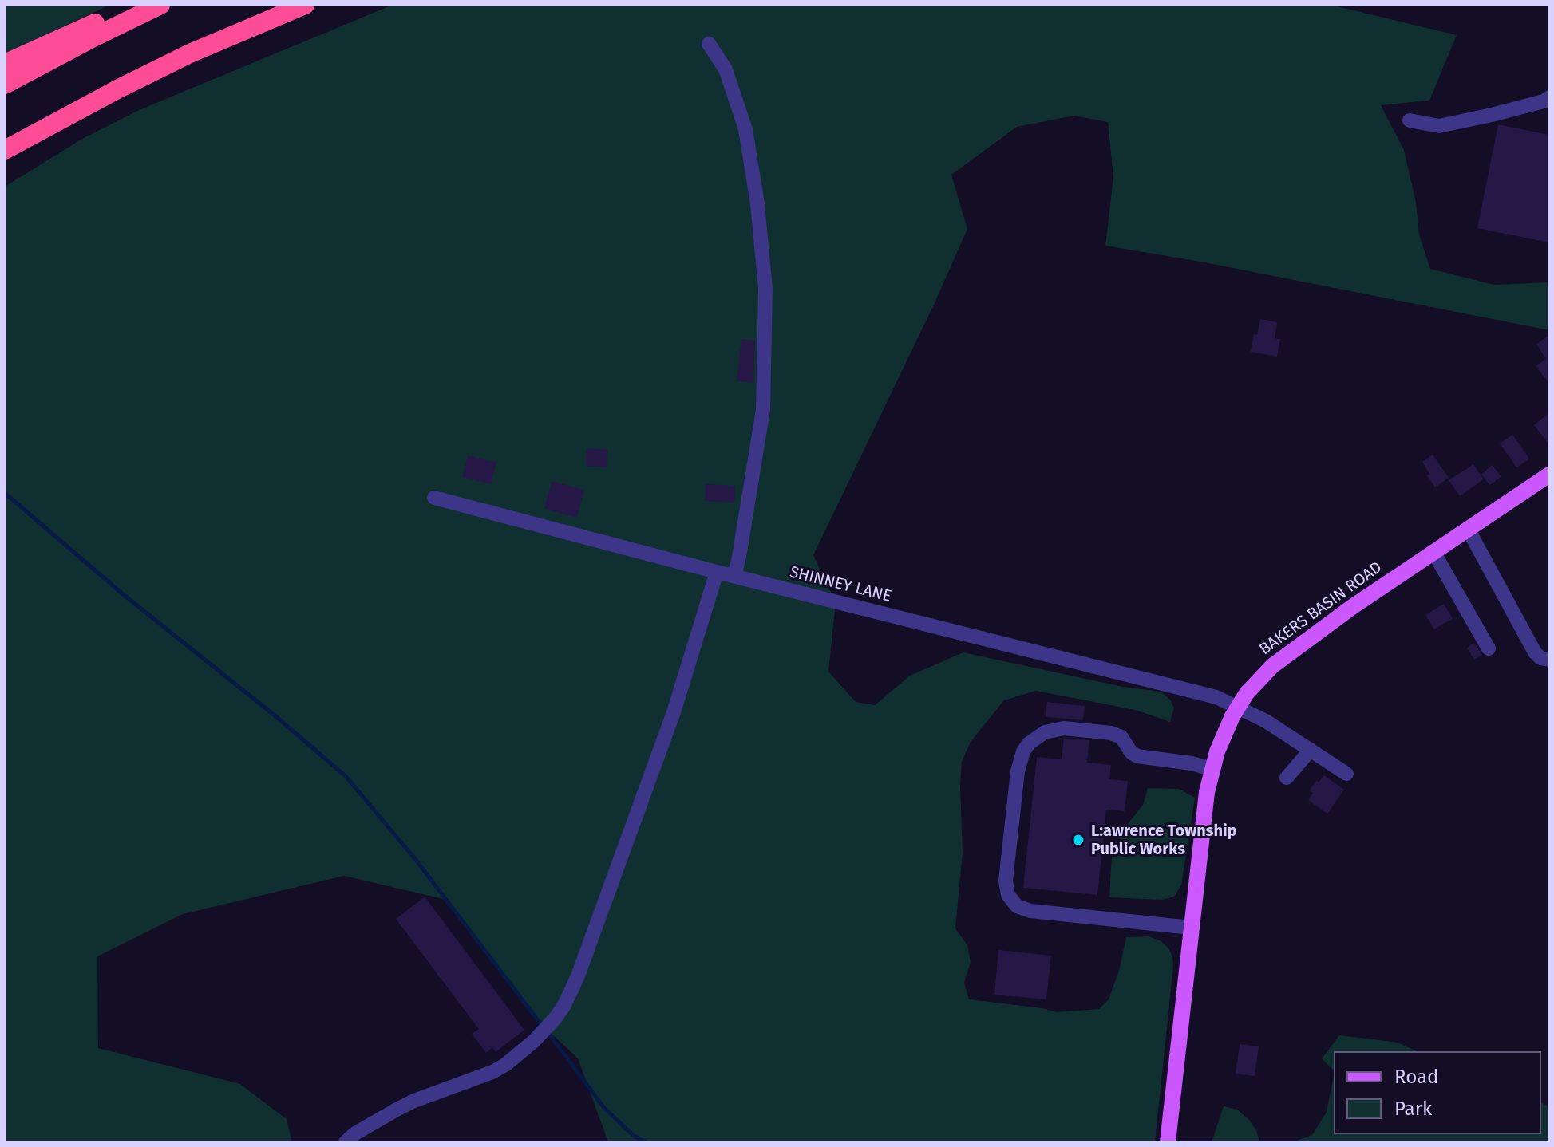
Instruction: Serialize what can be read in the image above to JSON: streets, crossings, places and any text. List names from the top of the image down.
{
  "streets": {
    "main road": ["BAKERS BASIN ROAD"],
    "street": ["SHINNEY LANE"]
  },
  "crossings": [
    ["SHINNEY LANE", "BAKERS BASIN ROAD"]
  ],
  "places": ["L:awrence Township Public Works"],
  "legend": ["Road", "Park"]
}
